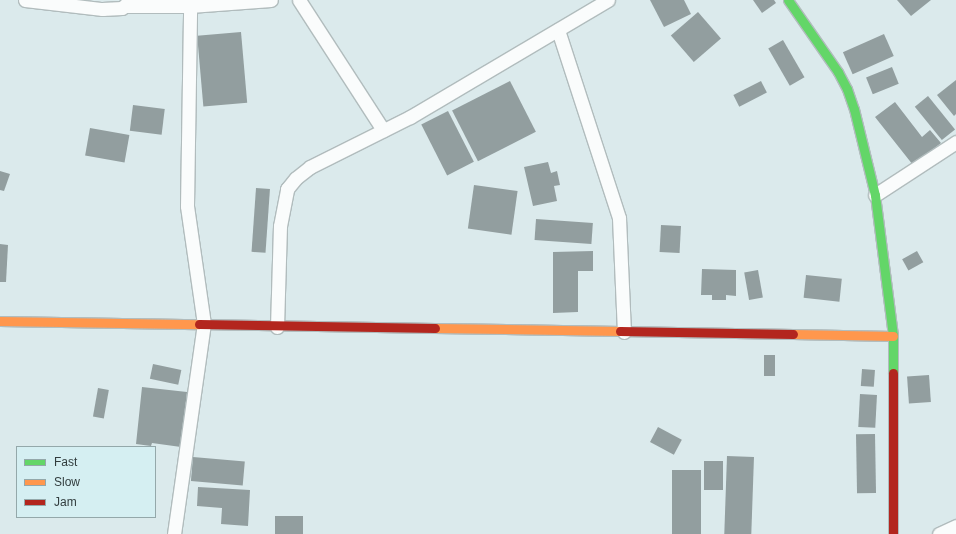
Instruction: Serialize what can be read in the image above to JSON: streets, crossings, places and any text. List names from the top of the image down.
{
  "legend": ["Fast", "Slow", "Jam"]
}
